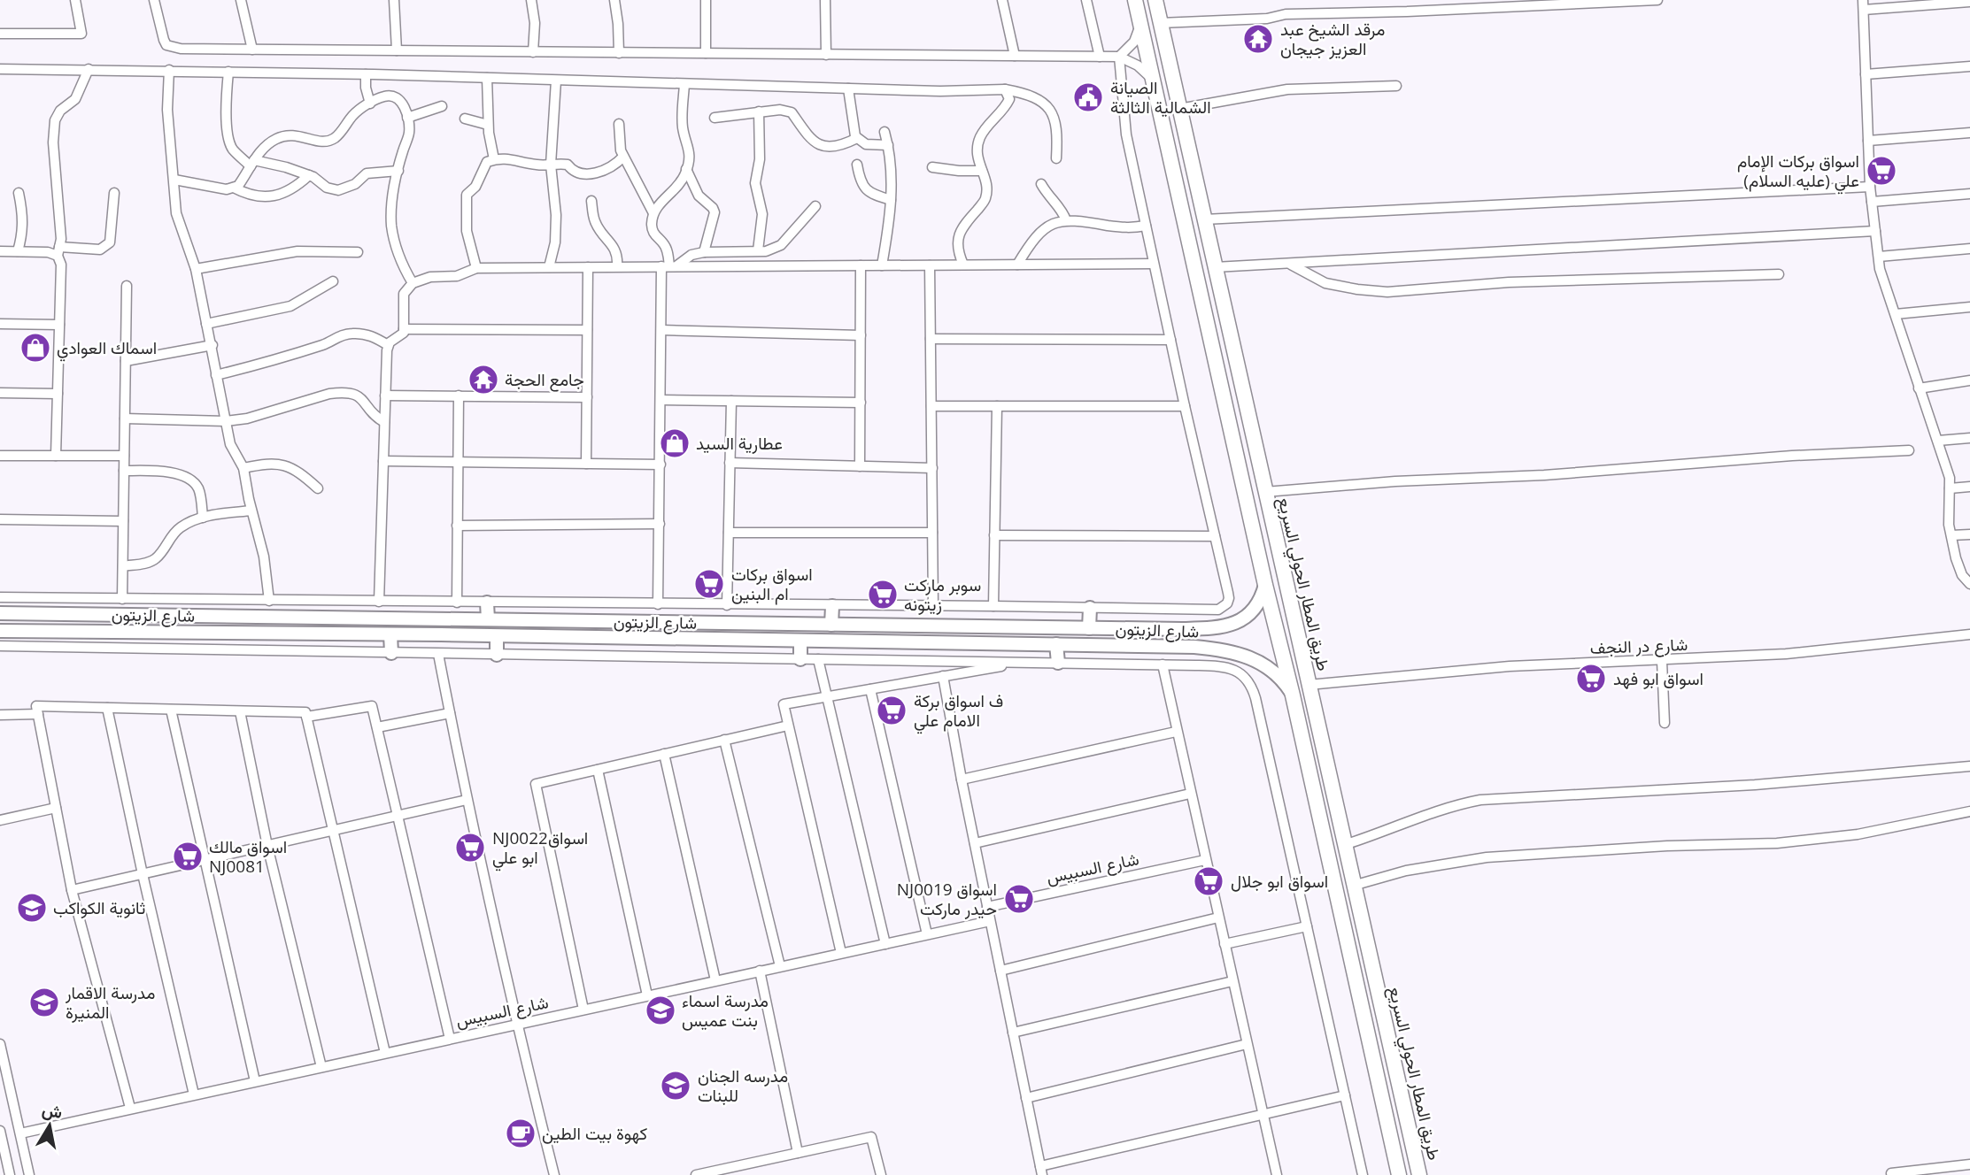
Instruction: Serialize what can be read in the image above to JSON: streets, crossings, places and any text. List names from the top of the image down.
{
  "streets": {
    "highway": ["طريق المطار الحولي السريع"],
    "main road": ["شارع الزيتون"],
    "street": ["شارع در النجف", "شارع السبيس"]
  },
  "crossings": [
    ["طريق المطار الحولي السريع", "شارع در النجف"]
  ],
  "places": {
    "temple": ["مرقد الشيخ عبد العزيز جيجان", "جامع الحجة"],
    "public building": ["الصيانة الشمالية الثالثة"],
    "supermarket": [
      "اسواق بركات الإمام علي (عليه السلام)",
      "اسواق بركات ام البنين",
      "سوبر ماركت زيتونه",
      "اسواق ابو فهد",
      "ف اسواق بركة الامام علي",
      "NJ0022اسواق ابو علي",
      "اسواق مالك NJ0081",
      "اسواق ابو جلال",
      "NJ0019 اسواق حيدر ماركت"
    ],
    "shop": ["اسماك العوادي", "عطارية السيد"],
    "school or university": [
      "ثانوية الكواكب",
      "مدرسة الاقمار المنيرة",
      "مدرسة اسماء بنت عميس",
      "مدرسه الجنان للبنات"
    ],
    "cafe": ["كهوة بيت الطين"]
  },
  "north": "top"
}
